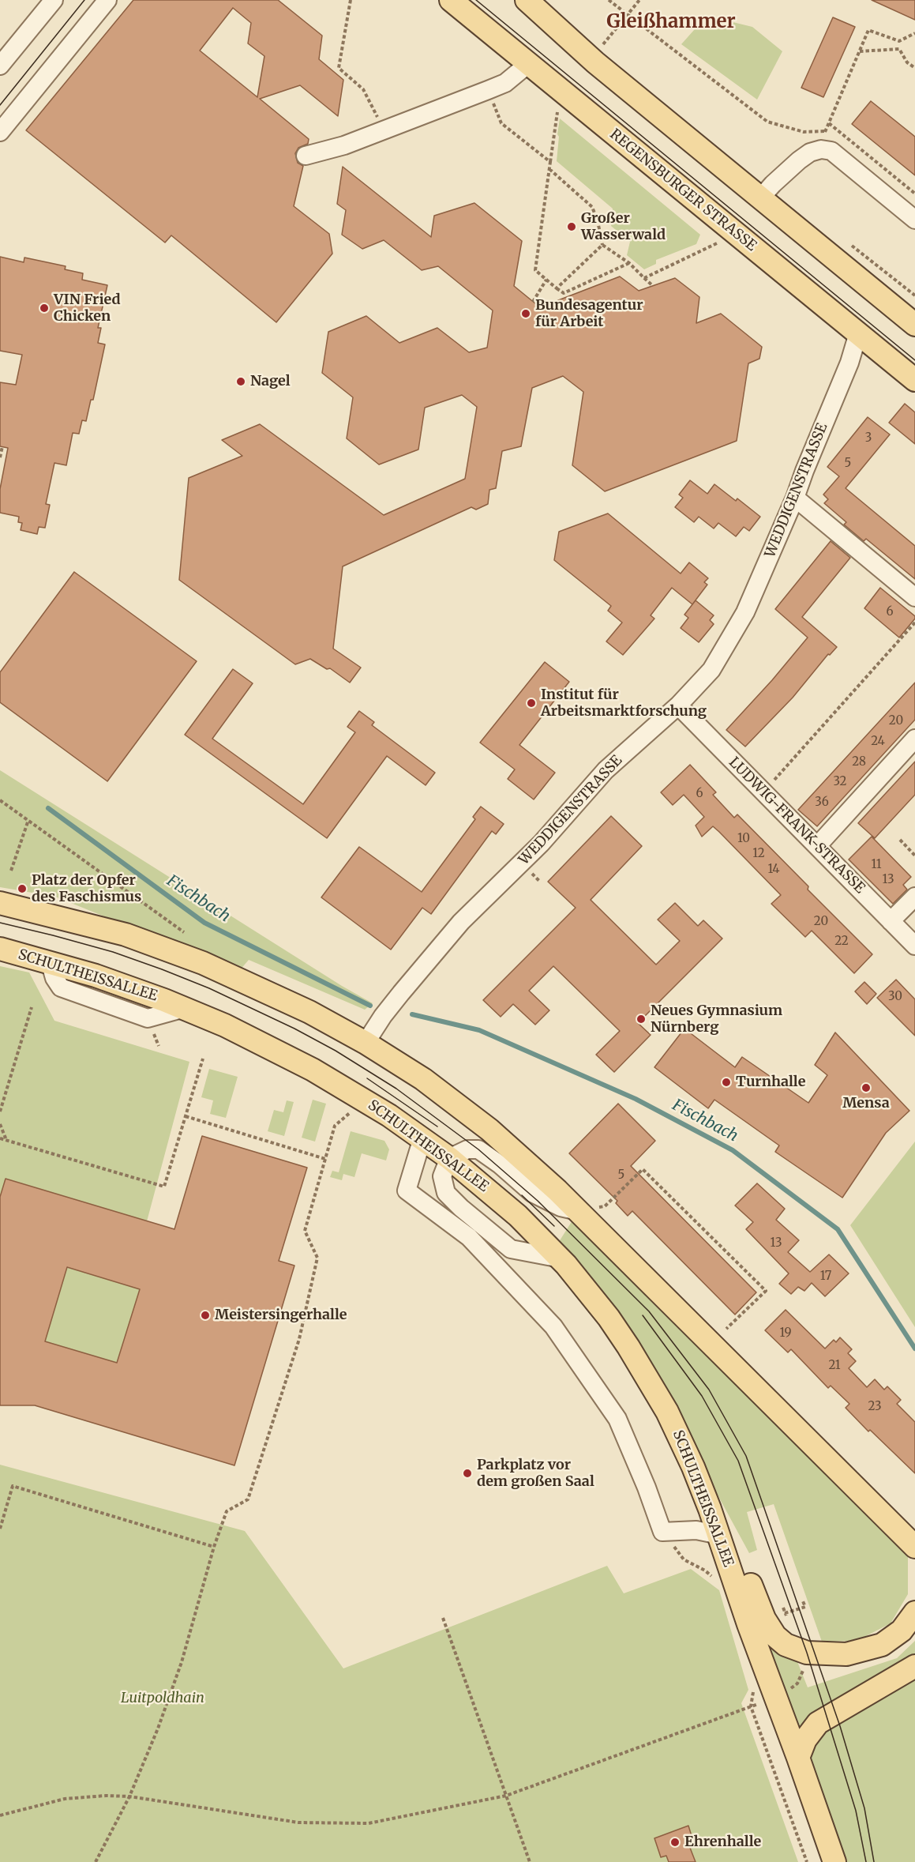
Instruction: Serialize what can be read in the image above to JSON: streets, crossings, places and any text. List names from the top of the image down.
{
  "streets": {
    "main road": ["REGENSBURGER STRASSE", "SCHULTHEISSALLEE"],
    "street": ["WEDDIGENSTRASSE", "LUDWIG-FRANK-STRASSE"]
  },
  "crossings": [
    ["REGENSBURGER STRASSE", "WEDDIGENSTRASSE"],
    ["WEDDIGENSTRASSE", "LUDWIG-FRANK-STRASSE"]
  ],
  "districts": ["Gleißhammer"],
  "water": ["Fischbach"],
  "parks": ["Luitpoldhain"],
  "places": [
    "Großer Wasserwald",
    "VIN Fried Chicken",
    "Bundesagentur für Arbeit",
    "Nagel",
    "Institut für Arbeitsmarktforschung",
    "Platz der Opfer des Faschismus",
    "Neues Gymnasium Nürnberg",
    "Turnhalle",
    "Mensa",
    "Meistersingerhalle",
    "Parkplatz vor dem großen Saal",
    "Ehrenhalle"
  ],
  "house_numbers": [
    "3",
    "5",
    "6",
    "20",
    "24",
    "28",
    "32",
    "6",
    "36",
    "10",
    "12",
    "11",
    "14",
    "13",
    "20",
    "22",
    "30",
    "5",
    "13",
    "17",
    "19",
    "21",
    "23"
  ]
}
